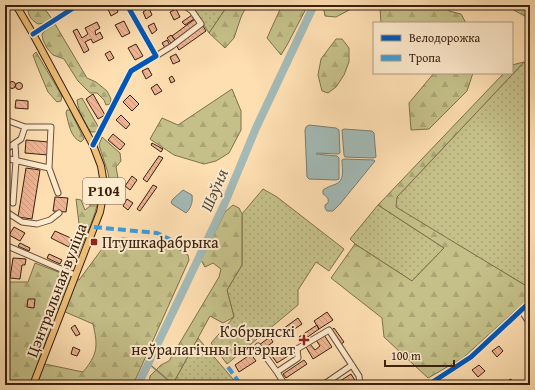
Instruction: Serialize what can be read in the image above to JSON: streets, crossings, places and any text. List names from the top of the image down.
{
  "streets": {
    "main road": ["Р104", "Цэнтральная вуліца"]
  },
  "water": ["Шэўня"],
  "places": {
    "transit": ["Птушкафабрыка"],
    "health": ["Кобрынскі неўралагічны інтэрнат"]
  },
  "legend": ["Велодорожка", "Тропа"],
  "scale_bar": "100 m"
}
